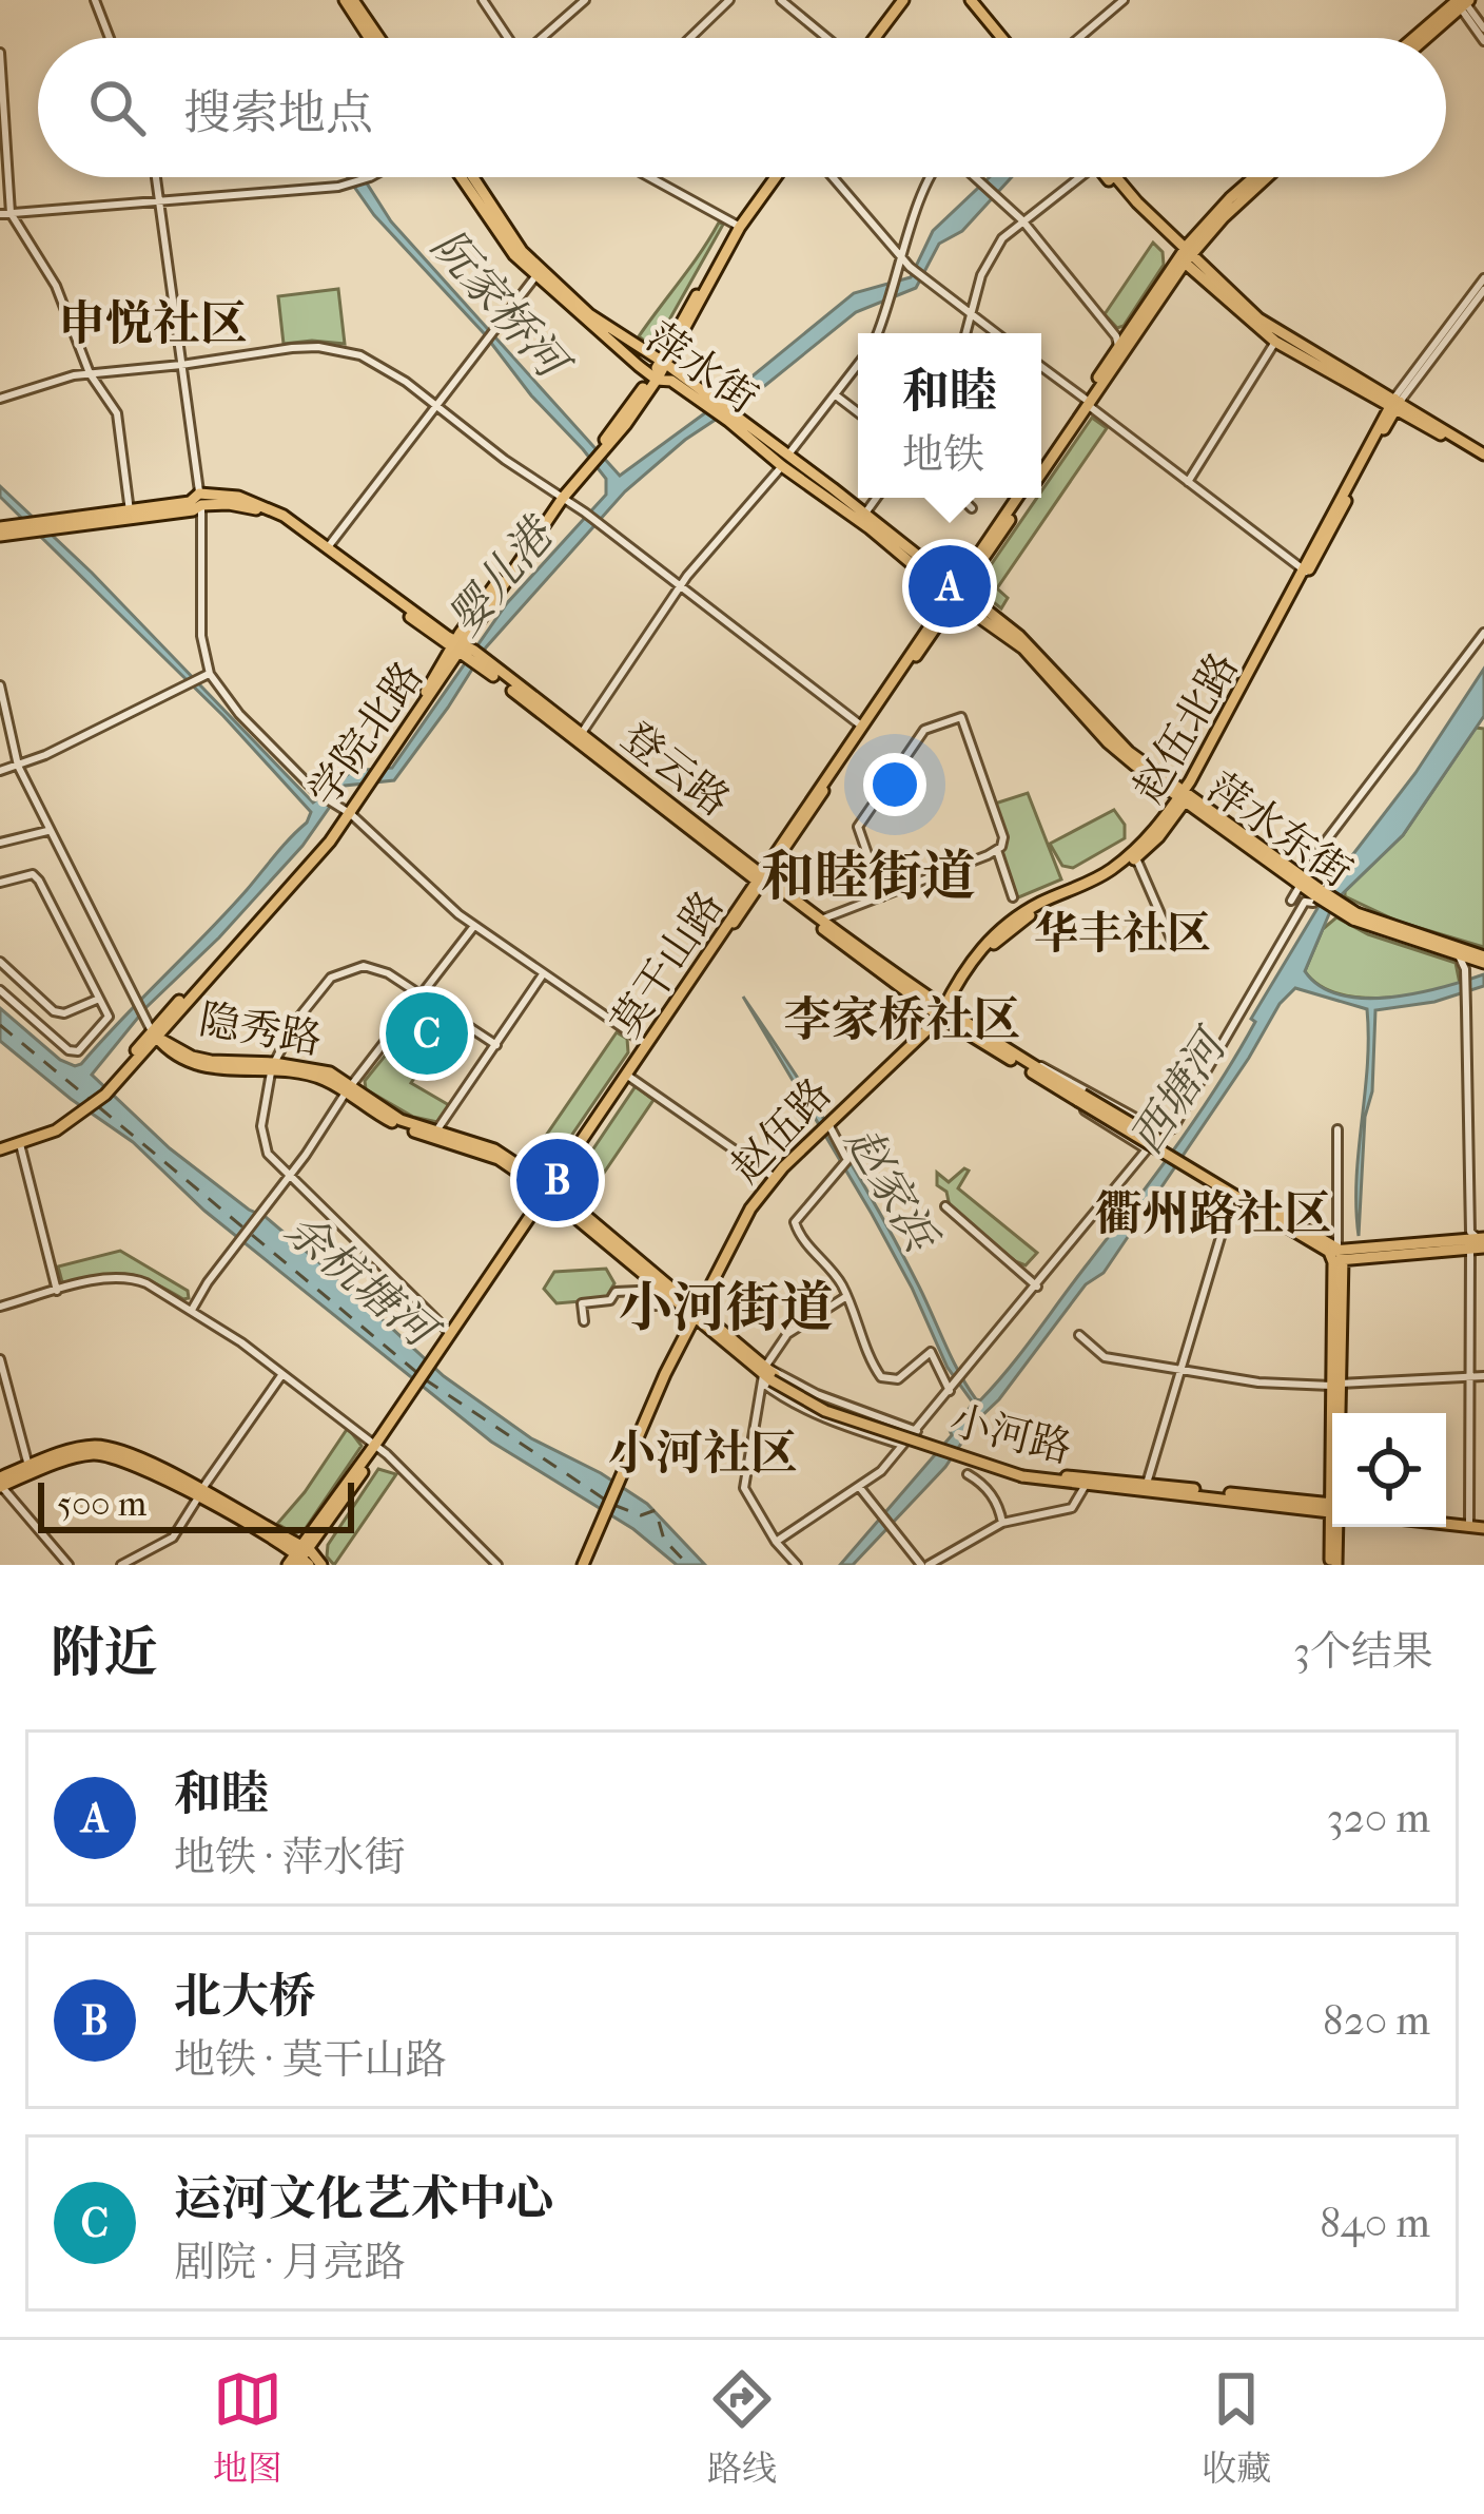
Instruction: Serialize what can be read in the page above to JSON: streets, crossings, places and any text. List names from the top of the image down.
{
  "streets": {
    "main road": [
      "萍水街",
      "赵伍北路",
      "学院北路",
      "登云路",
      "萍水东街",
      "莫干山路",
      "隐秀路",
      "赵伍路",
      "小河路"
    ]
  },
  "crossings": [
    ["萍水街", "学院北路"],
    ["萍水街", "萍水东街"],
    ["萍水街", "莫干山路"],
    ["赵伍北路", "登云路"],
    ["赵伍北路", "萍水东街"],
    ["赵伍北路", "赵伍路"],
    ["学院北路", "登云路"],
    ["学院北路", "隐秀路"],
    ["登云路", "莫干山路"],
    ["登云路", "赵伍路"],
    ["萍水东街", "莫干山路"],
    ["莫干山路", "隐秀路"],
    ["赵伍路", "小河路"]
  ],
  "districts": [
    "申悦社区",
    "和睦街道",
    "华丰社区",
    "李家桥社区",
    "衢州路社区",
    "小河街道",
    "小河社区"
  ],
  "water": [
    "阮家桥河",
    "婴儿港",
    "西塘河",
    "赵家浜",
    "余杭塘河"
  ],
  "scale_bar": "500 m",
  "page": {
    "search": "搜索地点",
    "popup": ["和睦", "地铁"],
    "pins": ["A", "C", "B"],
    "scale": "500 m",
    "heading": ["附近", "3个结果"],
    "list": [
      {
        "mark": "A",
        "name": "和睦",
        "note": "地铁 · 萍水街",
        "value": "320 m"
      },
      {
        "mark": "B",
        "name": "北大桥",
        "note": "地铁 · 莫干山路",
        "value": "820 m"
      },
      {
        "mark": "C",
        "name": "运河文化艺术中心",
        "note": "剧院 · 月亮路",
        "value": "840 m"
      }
    ],
    "nav": ["地图", "路线", "收藏"]
  }
}
